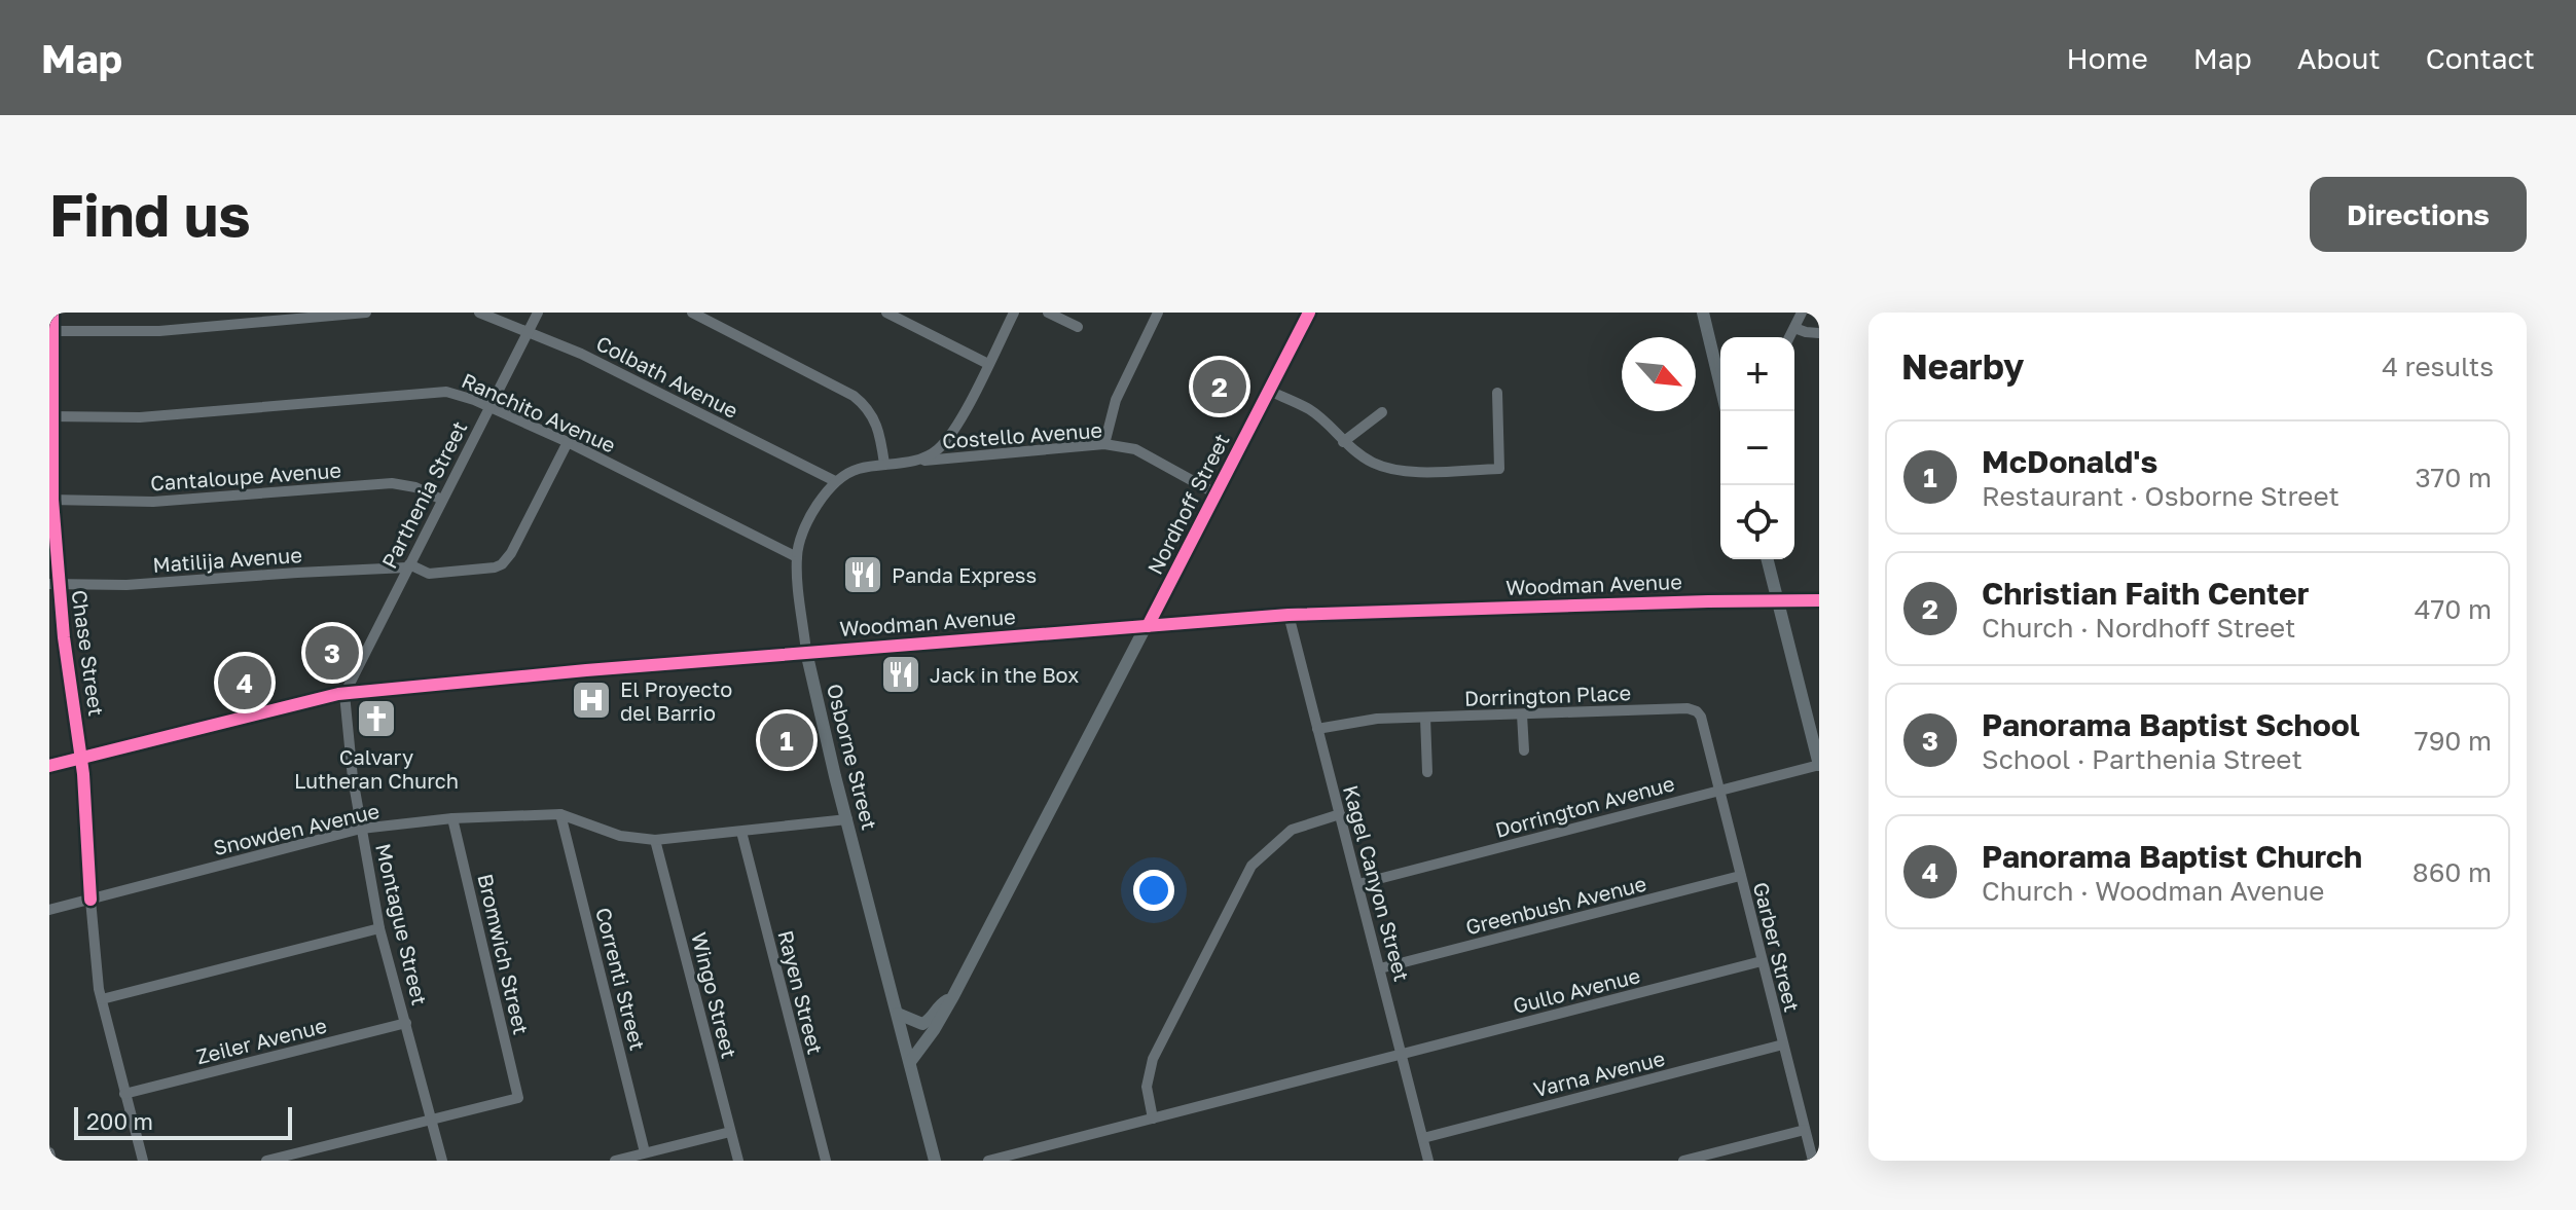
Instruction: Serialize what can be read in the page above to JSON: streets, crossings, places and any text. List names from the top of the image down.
{
  "streets": {
    "main road": ["Nordhoff Street", "Woodman Avenue", "Osborne Street"],
    "street": [
      "Colbath Avenue",
      "Ranchito Avenue",
      "Costello Avenue",
      "Cantaloupe Avenue",
      "Parthenia Street",
      "Matilija Avenue",
      "Chase Street",
      "Dorrington Place",
      "Dorrington Avenue",
      "Snowden Avenue",
      "Kagel Canyon Street",
      "Greenbush Avenue",
      "Montague Street",
      "Garber Street",
      "Bromwich Street",
      "Correnti Street",
      "Gullo Avenue",
      "Rayen Street",
      "Wingo Street",
      "Zeiler Avenue",
      "Varna Avenue"
    ]
  },
  "crossings": [
    ["Colbath Avenue", "Parthenia Street"],
    ["Colbath Avenue", "Osborne Street"],
    ["Ranchito Avenue", "Parthenia Street"],
    ["Ranchito Avenue", "Matilija Avenue"],
    ["Ranchito Avenue", "Chase Street"],
    ["Ranchito Avenue", "Osborne Street"],
    ["Costello Avenue", "Nordhoff Street"],
    ["Cantaloupe Avenue", "Parthenia Street"],
    ["Cantaloupe Avenue", "Chase Street"],
    ["Parthenia Street", "Matilija Avenue"],
    ["Parthenia Street", "Woodman Avenue"],
    ["Parthenia Street", "Montague Street"],
    ["Nordhoff Street", "Woodman Avenue"],
    ["Nordhoff Street", "Osborne Street"],
    ["Matilija Avenue", "Chase Street"],
    ["Woodman Avenue", "Chase Street"],
    ["Woodman Avenue", "Osborne Street"],
    ["Woodman Avenue", "Kagel Canyon Street"],
    ["Woodman Avenue", "Montague Street"],
    ["Chase Street", "Snowden Avenue"],
    ["Chase Street", "Zeiler Avenue"],
    ["Dorrington Place", "Dorrington Avenue"],
    ["Dorrington Place", "Kagel Canyon Street"],
    ["Dorrington Place", "Garber Street"],
    ["Osborne Street", "Snowden Avenue"],
    ["Dorrington Avenue", "Kagel Canyon Street"],
    ["Dorrington Avenue", "Garber Street"],
    ["Snowden Avenue", "Montague Street"],
    ["Snowden Avenue", "Bromwich Street"],
    ["Snowden Avenue", "Correnti Street"],
    ["Snowden Avenue", "Rayen Street"],
    ["Snowden Avenue", "Wingo Street"],
    ["Kagel Canyon Street", "Greenbush Avenue"],
    ["Kagel Canyon Street", "Gullo Avenue"],
    ["Kagel Canyon Street", "Varna Avenue"],
    ["Greenbush Avenue", "Garber Street"],
    ["Montague Street", "Bromwich Street"],
    ["Montague Street", "Zeiler Avenue"],
    ["Garber Street", "Gullo Avenue"],
    ["Garber Street", "Varna Avenue"]
  ],
  "places": {
    "restaurant": ["Panda Express", "Jack in the Box"],
    "hospital": ["El Proyecto del Barrio"],
    "church": ["Calvary Lutheran Church"]
  },
  "scale_bar": "200 m",
  "north": "bottom right",
  "page": {
    "header": "Map",
    "nav": [
      "Home",
      "Map",
      "About",
      "Contact"
    ],
    "buttons": "Directions",
    "title": "Find us",
    "heading": ["Nearby", "4 results"],
    "map_buttons": ["+", "−"],
    "pins": [
      "2",
      "3",
      "4",
      "1"
    ],
    "list": [
      {
        "mark": "1",
        "name": "McDonald's",
        "note": "Restaurant · Osborne Street",
        "value": "370 m"
      },
      {
        "mark": "2",
        "name": "Christian Faith Center",
        "note": "Church · Nordhoff Street",
        "value": "470 m"
      },
      {
        "mark": "3",
        "name": "Panorama Baptist School",
        "note": "School · Parthenia Street",
        "value": "790 m"
      },
      {
        "mark": "4",
        "name": "Panorama Baptist Church",
        "note": "Church · Woodman Avenue",
        "value": "860 m"
      }
    ],
    "scale": "200 m"
  }
}
